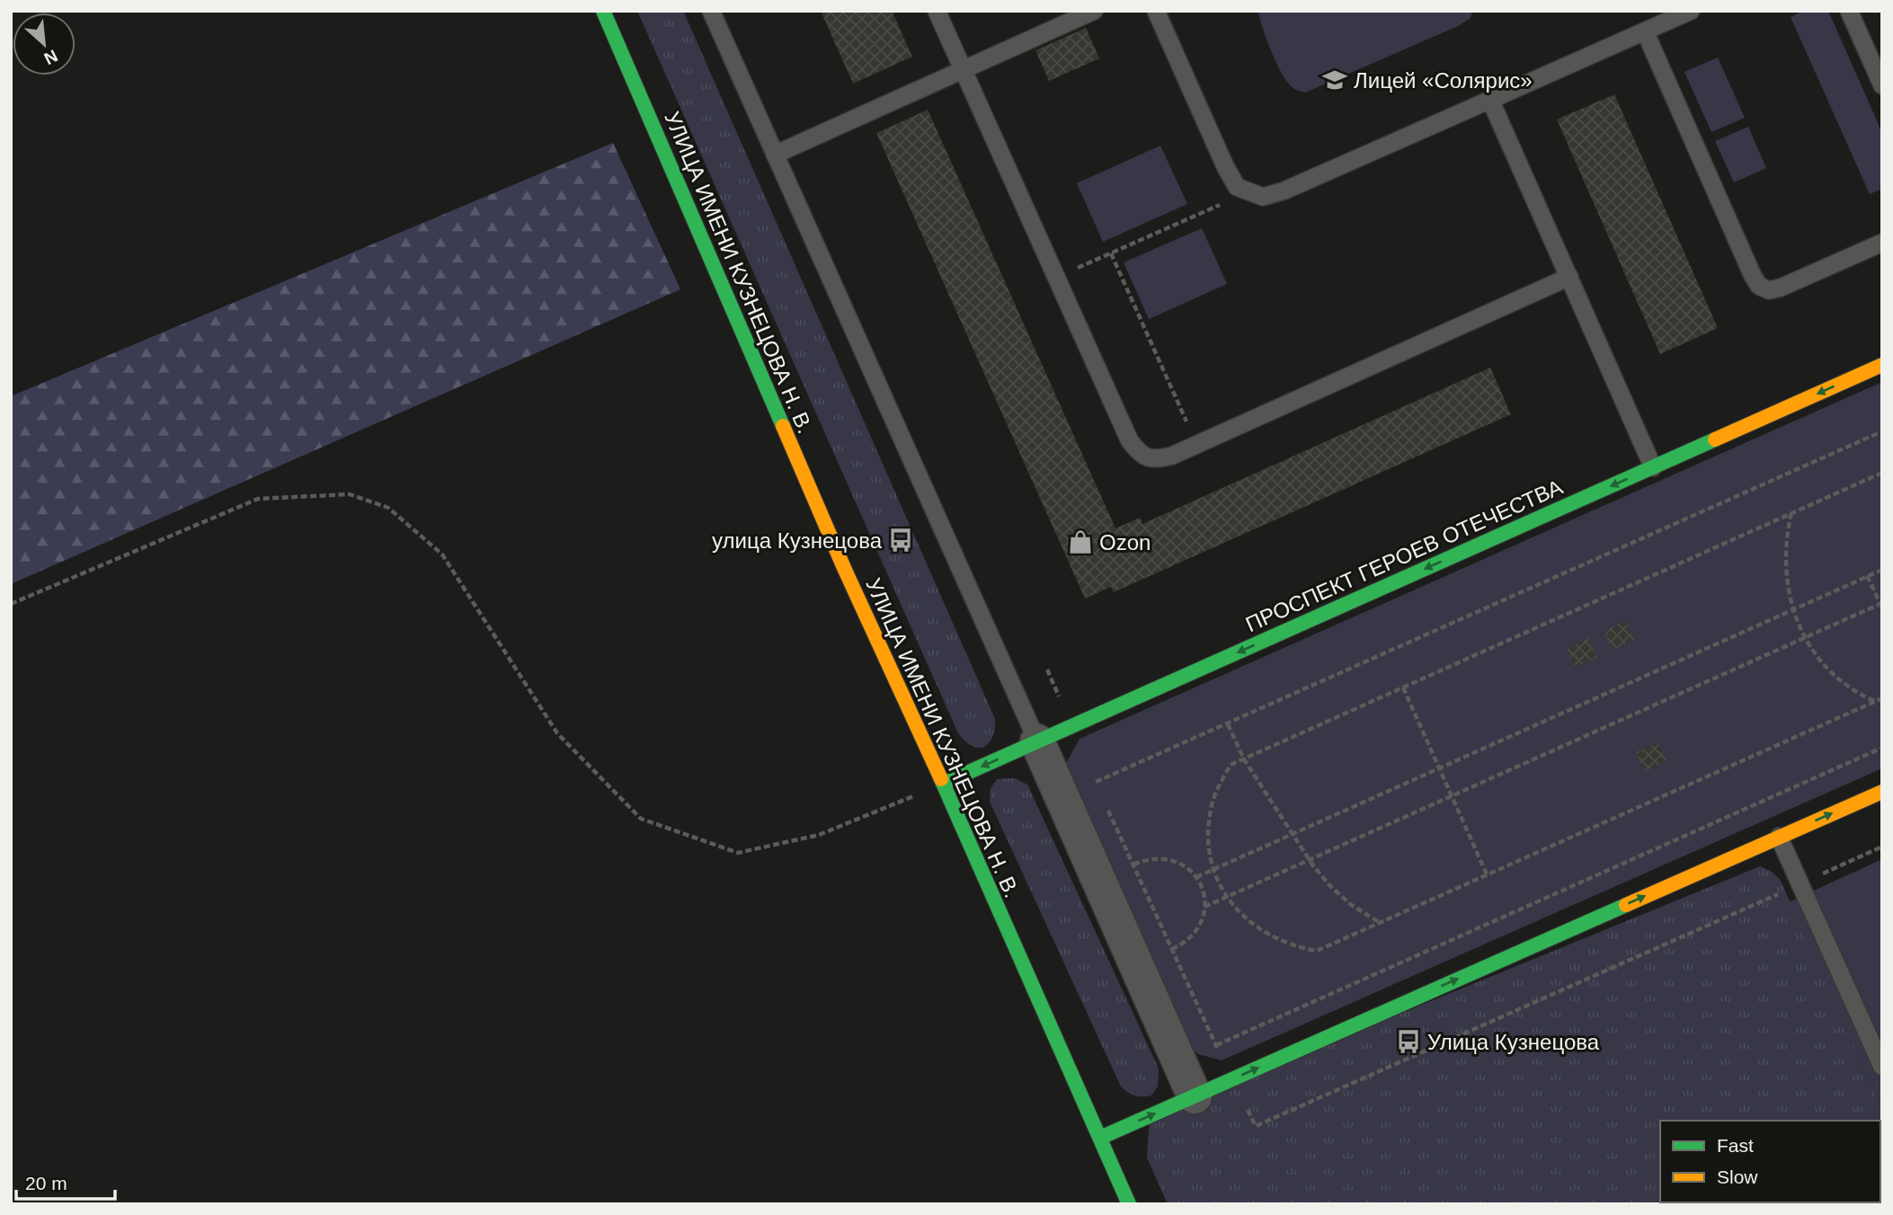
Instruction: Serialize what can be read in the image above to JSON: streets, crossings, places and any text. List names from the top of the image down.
{
  "streets": {
    "street": ["УЛИЦА ИМЕНИ КУЗНЕЦОВА Н. В.", "ПРОСПЕКТ ГЕРОЕВ ОТЕЧЕСТВА"]
  },
  "crossings": [
    ["УЛИЦА ИМЕНИ КУЗНЕЦОВА Н. В.", "ПРОСПЕКТ ГЕРОЕВ ОТЕЧЕСТВА"]
  ],
  "one_way": ["ПРОСПЕКТ ГЕРОЕВ ОТЕЧЕСТВА"],
  "places": {
    "school or university": ["Лицей «Солярис»"],
    "bus stop": ["улица Кузнецова", "Улица Кузнецова"],
    "shop": ["Ozon"]
  },
  "legend": ["Fast", "Slow"],
  "scale_bar": "20 m",
  "north": "bottom right"
}
